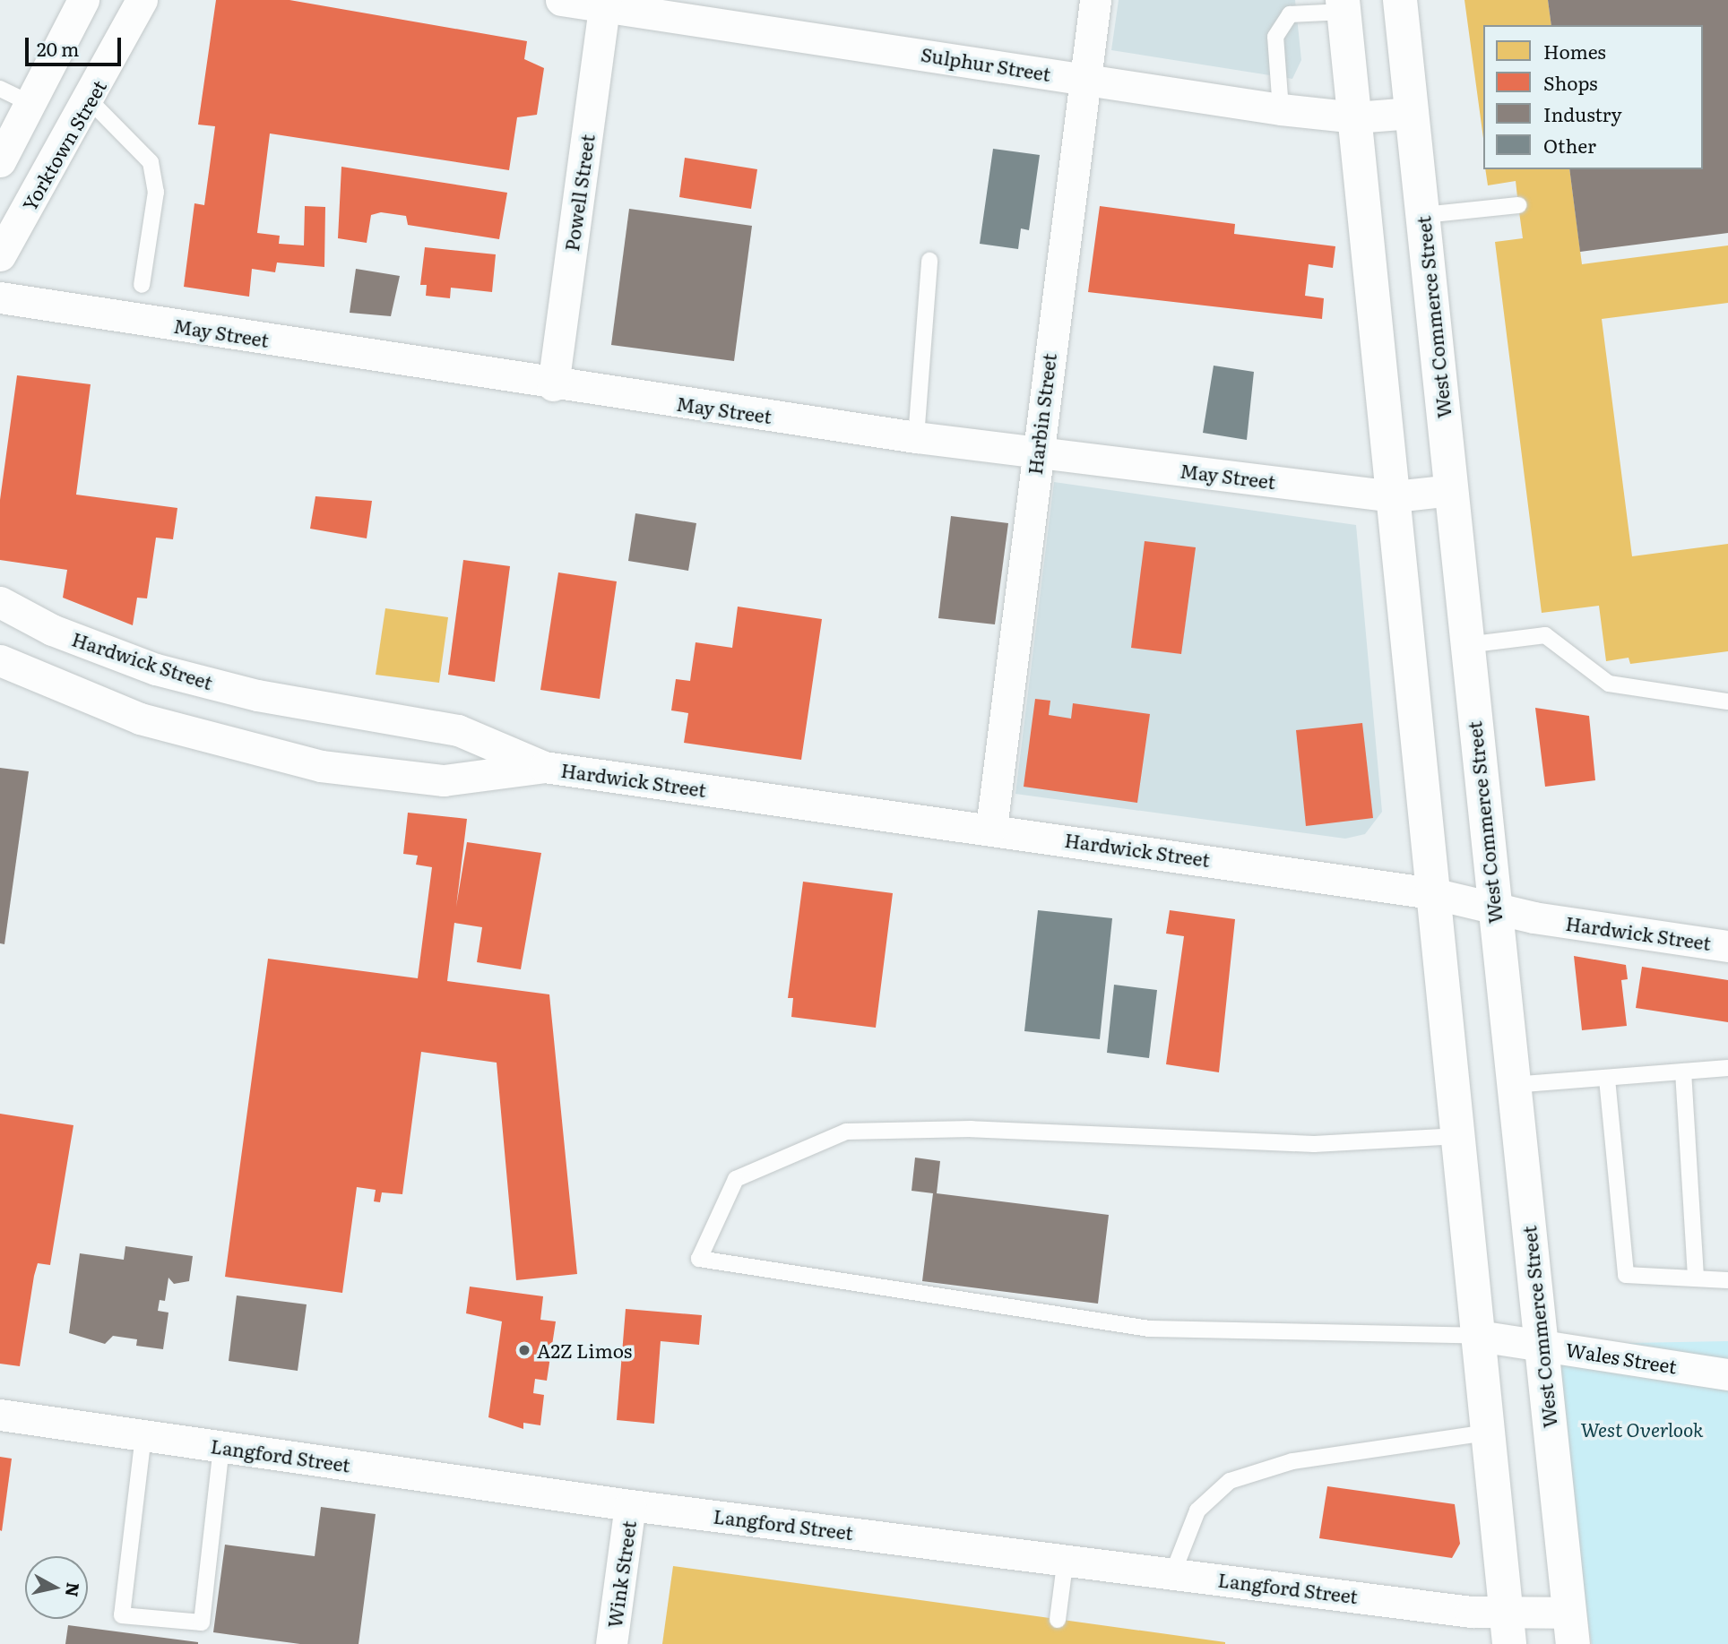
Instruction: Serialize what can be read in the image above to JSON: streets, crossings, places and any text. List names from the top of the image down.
{
  "streets": {
    "main road": ["West Commerce Street"],
    "street": [
      "Sulphur Street",
      "Yorktown Street",
      "Powell Street",
      "May Street",
      "Harbin Street",
      "Hardwick Street",
      "Wales Street",
      "Langford Street",
      "Wink Street"
    ]
  },
  "crossings": [
    ["Sulphur Street", "Powell Street"],
    ["Sulphur Street", "West Commerce Street"],
    ["Sulphur Street", "Harbin Street"],
    ["Powell Street", "May Street"],
    ["West Commerce Street", "May Street"],
    ["West Commerce Street", "Hardwick Street"],
    ["West Commerce Street", "Wales Street"],
    ["West Commerce Street", "Langford Street"],
    ["May Street", "Harbin Street"],
    ["Harbin Street", "Hardwick Street"],
    ["Langford Street", "Wink Street"]
  ],
  "parks": ["West Overlook"],
  "places": ["A2Z Limos"],
  "legend": [
    "Homes",
    "Shops",
    "Industry",
    "Other"
  ],
  "scale_bar": "20 m",
  "north": "right"
}
